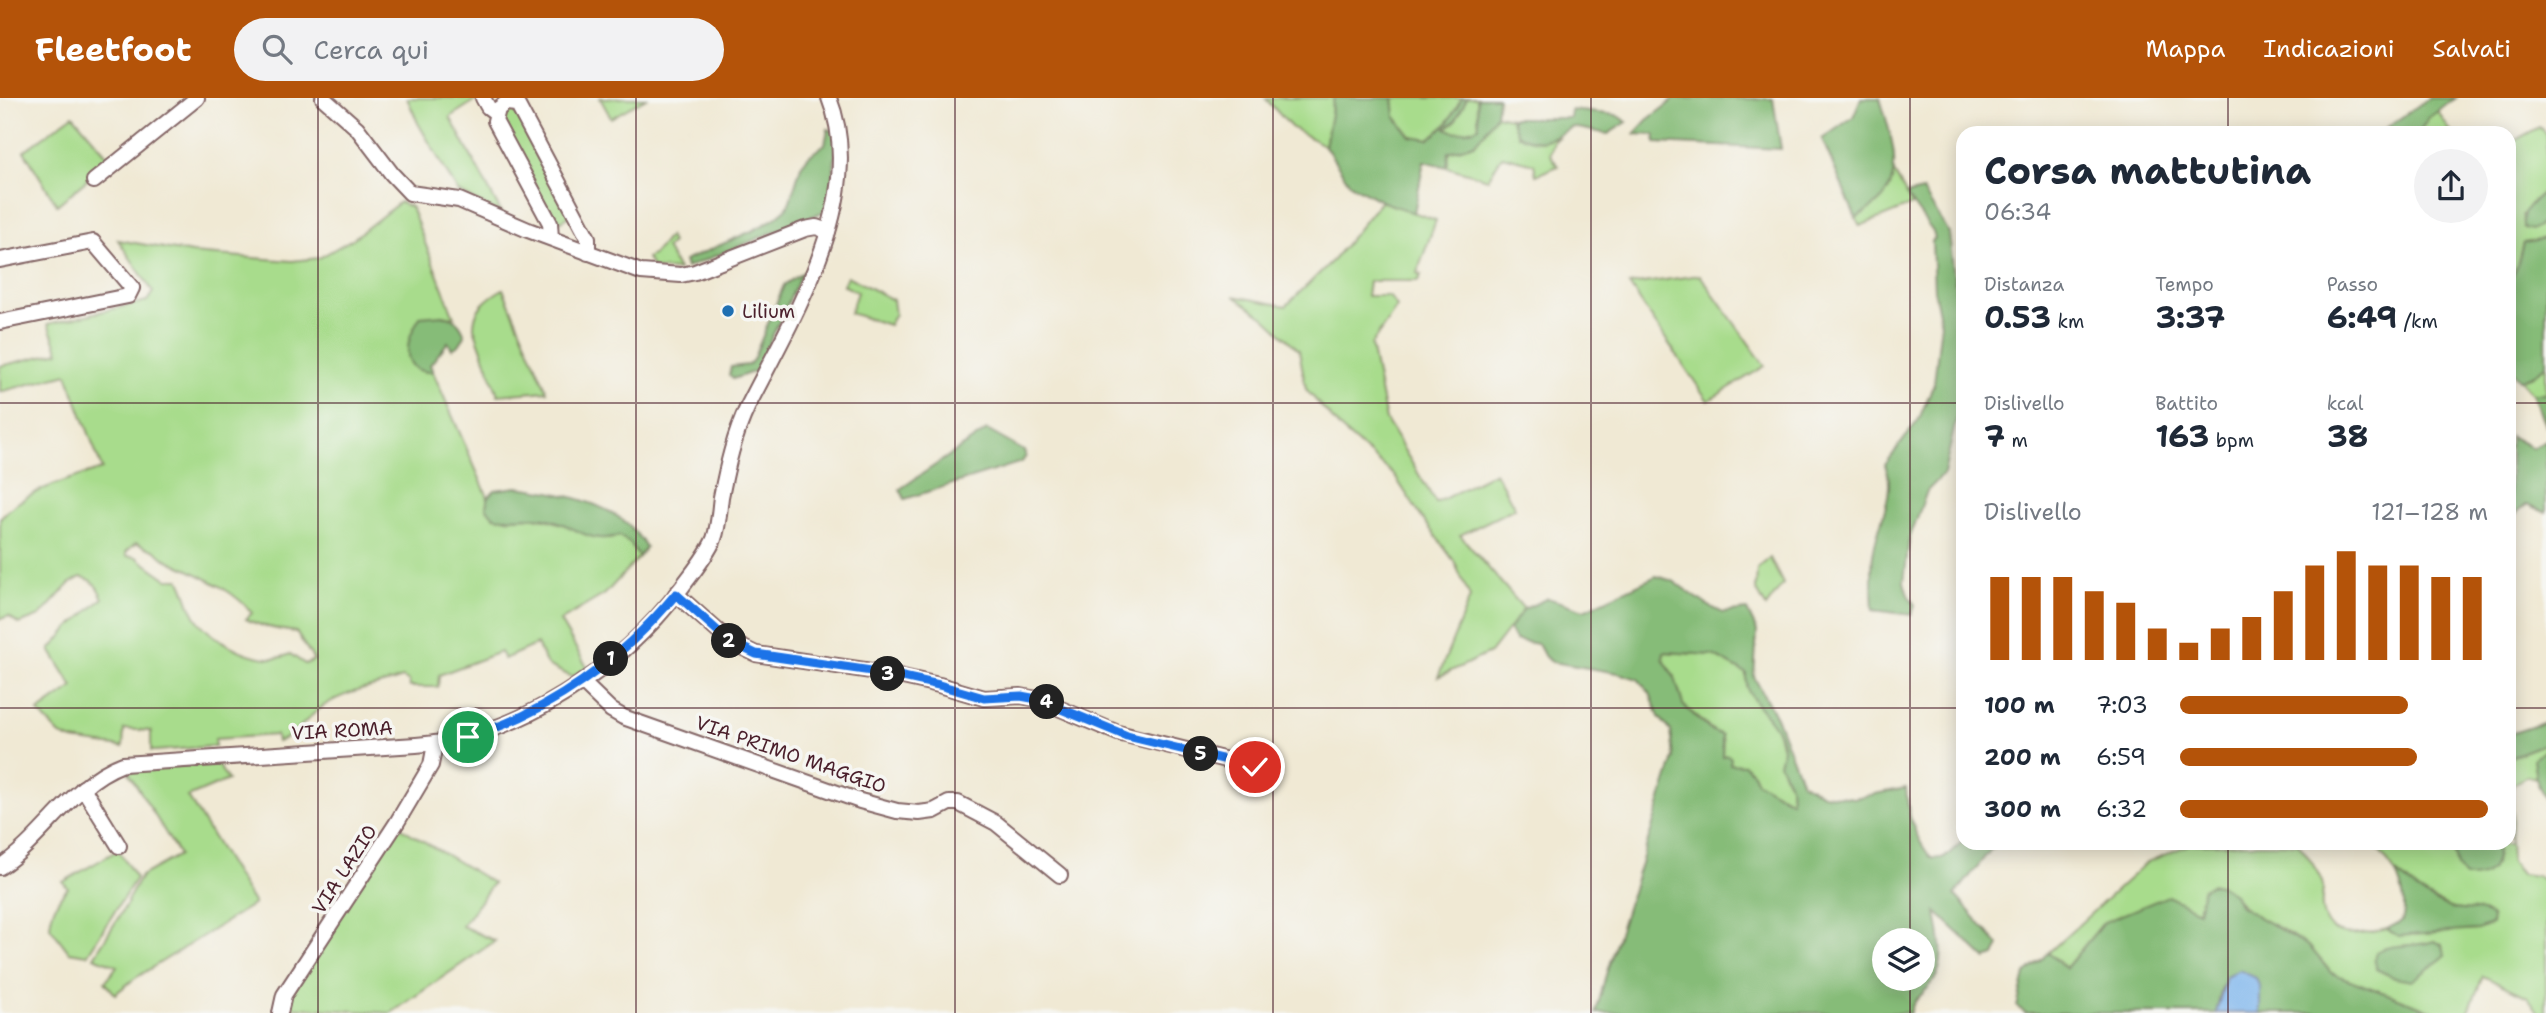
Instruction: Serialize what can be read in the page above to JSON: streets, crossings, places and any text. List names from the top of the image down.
{
  "streets": {
    "street": ["VIA ROMA", "VIA PRIMO MAGGIO", "VIA LAZIO"]
  },
  "crossings": [
    ["VIA ROMA", "VIA PRIMO MAGGIO"],
    ["VIA ROMA", "VIA LAZIO"]
  ],
  "places": ["Lilium"],
  "page": {
    "header": "Fleetfoot",
    "search": "Cerca qui",
    "nav": ["Mappa", "Indicazioni", "Salvati"],
    "heading": ["Corsa mattutina", "06:34"],
    "stats": [
      ["Distanza", "0.53 km"],
      ["Tempo", "3:37"],
      ["Passo", "6:49 /km"],
      ["Dislivello", "7 m"],
      ["Battito", "163 bpm"],
      ["kcal", "38"]
    ],
    "chart": ["Dislivello", "121–128 m"],
    "pins": [
      "2",
      "1",
      "3",
      "4",
      "5"
    ],
    "list": [
      {
        "name": "100 m",
        "note": "7:03"
      },
      {
        "name": "200 m",
        "note": "6:59"
      },
      {
        "name": "300 m",
        "note": "6:32"
      }
    ]
  }
}
